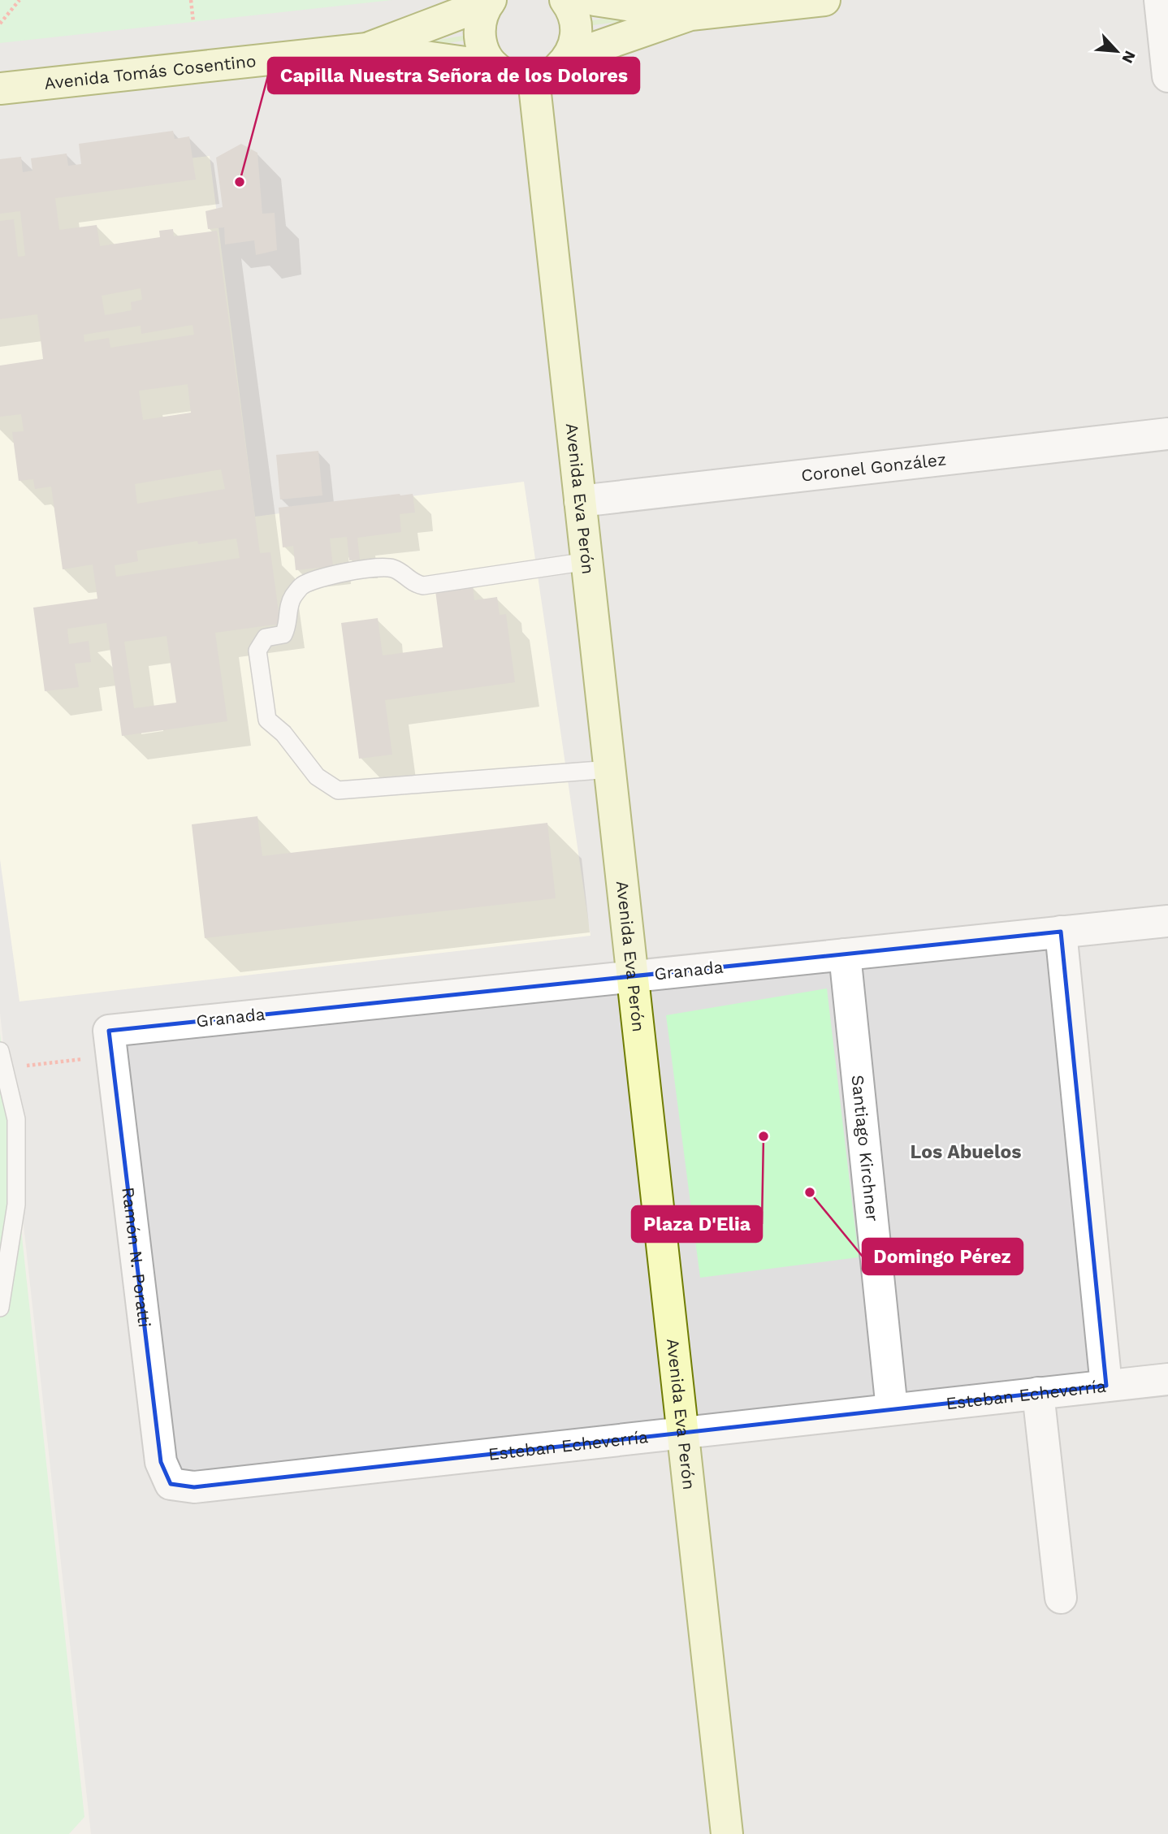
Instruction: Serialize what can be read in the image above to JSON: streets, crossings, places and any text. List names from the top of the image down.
{
  "streets": {
    "main road": ["Avenida Tomás Cosentino", "Avenida Eva Perón"],
    "street": [
      "Coronel González",
      "Granada",
      "Santiago Kirchner",
      "Ramón N. Poratti",
      "Esteban Echeverría"
    ]
  },
  "crossings": [
    ["Avenida Tomás Cosentino", "Avenida Eva Perón"],
    ["Coronel González", "Avenida Eva Perón"],
    ["Avenida Eva Perón", "Granada"],
    ["Avenida Eva Perón", "Esteban Echeverría"],
    ["Granada", "Santiago Kirchner"],
    ["Granada", "Ramón N. Poratti"],
    ["Santiago Kirchner", "Esteban Echeverría"],
    ["Ramón N. Poratti", "Esteban Echeverría"]
  ],
  "districts": ["Los Abuelos"],
  "places": ["Capilla Nuestra Señora de los Dolores", "Plaza D'Elia", "Domingo Pérez"],
  "north": "bottom right"
}
